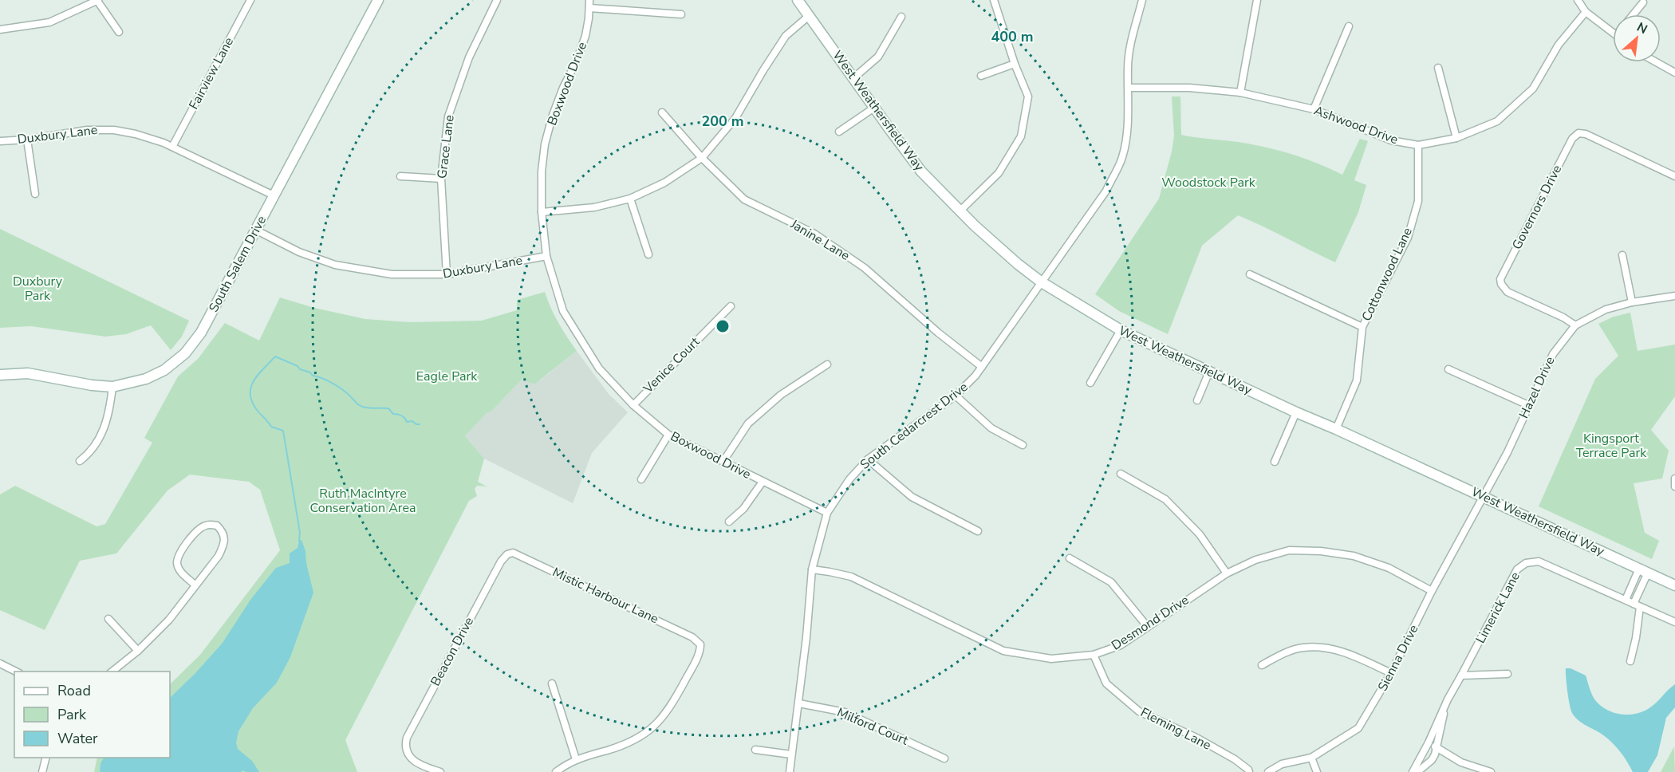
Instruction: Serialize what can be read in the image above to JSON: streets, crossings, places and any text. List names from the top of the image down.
{
  "streets": {
    "street": [
      "Fairview Lane",
      "Boxwood Drive",
      "West Weathersfield Way",
      "Ashwood Drive",
      "Duxbury Lane",
      "Grace Lane",
      "Governors Drive",
      "Janine Lane",
      "South Salem Drive",
      "Cottonwood Lane",
      "Venice Court",
      "Hazel Drive",
      "South Cedarcrest Drive",
      "Mistic Harbour Lane",
      "Limerick Lane",
      "Desmond Drive",
      "Beacon Drive",
      "Sienna Drive",
      "Milford Court",
      "Fleming Lane"
    ]
  },
  "crossings": [
    ["Fairview Lane", "Duxbury Lane"],
    ["Boxwood Drive", "Duxbury Lane"],
    ["Boxwood Drive", "Venice Court"],
    ["Boxwood Drive", "South Cedarcrest Drive"],
    ["West Weathersfield Way", "Cottonwood Lane"],
    ["West Weathersfield Way", "Hazel Drive"],
    ["West Weathersfield Way", "South Cedarcrest Drive"],
    ["West Weathersfield Way", "Sienna Drive"],
    ["Ashwood Drive", "Cottonwood Lane"],
    ["Ashwood Drive", "South Cedarcrest Drive"],
    ["Duxbury Lane", "Grace Lane"],
    ["Duxbury Lane", "South Salem Drive"],
    ["Governors Drive", "Hazel Drive"],
    ["Janine Lane", "South Cedarcrest Drive"],
    ["Hazel Drive", "Sienna Drive"],
    ["South Cedarcrest Drive", "Desmond Drive"],
    ["South Cedarcrest Drive", "Milford Court"],
    ["Mistic Harbour Lane", "Beacon Drive"],
    ["Desmond Drive", "Sienna Drive"],
    ["Desmond Drive", "Fleming Lane"]
  ],
  "parks": [
    "Woodstock Park",
    "Duxbury Park",
    "Eagle Park",
    "Kingsport Terrace Park",
    "Ruth MacIntyre Conservation Area"
  ],
  "legend": ["Road", "Park", "Water"],
  "north": "top right",
  "rings": ["400 m", "200 m"]
}
